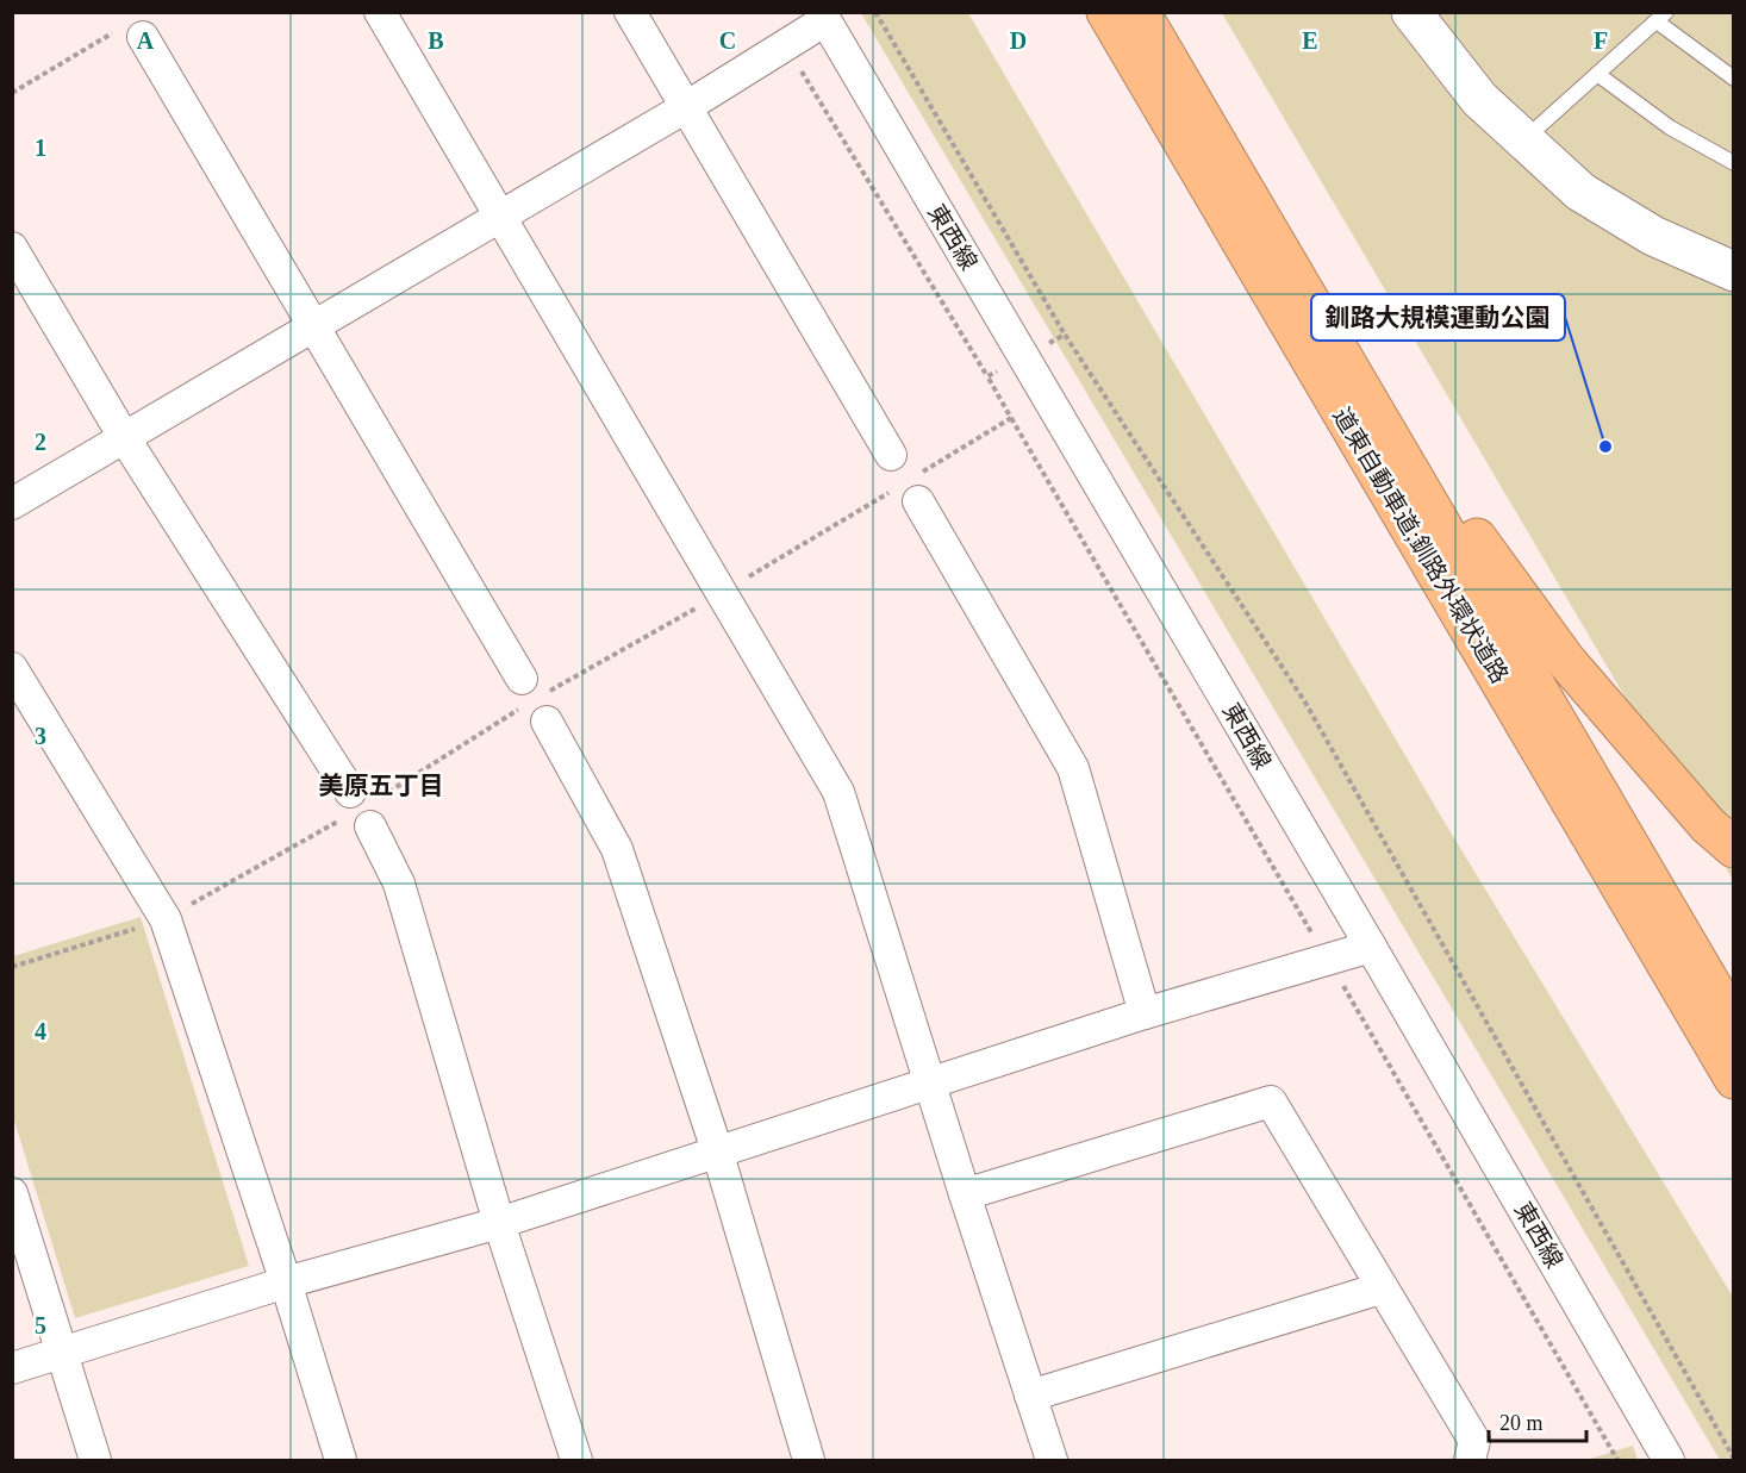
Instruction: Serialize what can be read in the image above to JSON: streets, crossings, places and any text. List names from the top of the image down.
{
  "streets": {
    "highway": ["道東自動車道;釧路外環状道路"],
    "street": ["東西線"]
  },
  "districts": ["美原五丁目"],
  "places": ["釧路大規模運動公園"],
  "scale_bar": "20 m",
  "grid": {
    "columns": [
      "A",
      "B",
      "C",
      "D",
      "E",
      "F"
    ],
    "rows": [
      "1",
      "2",
      "3",
      "4",
      "5"
    ]
  }
}
